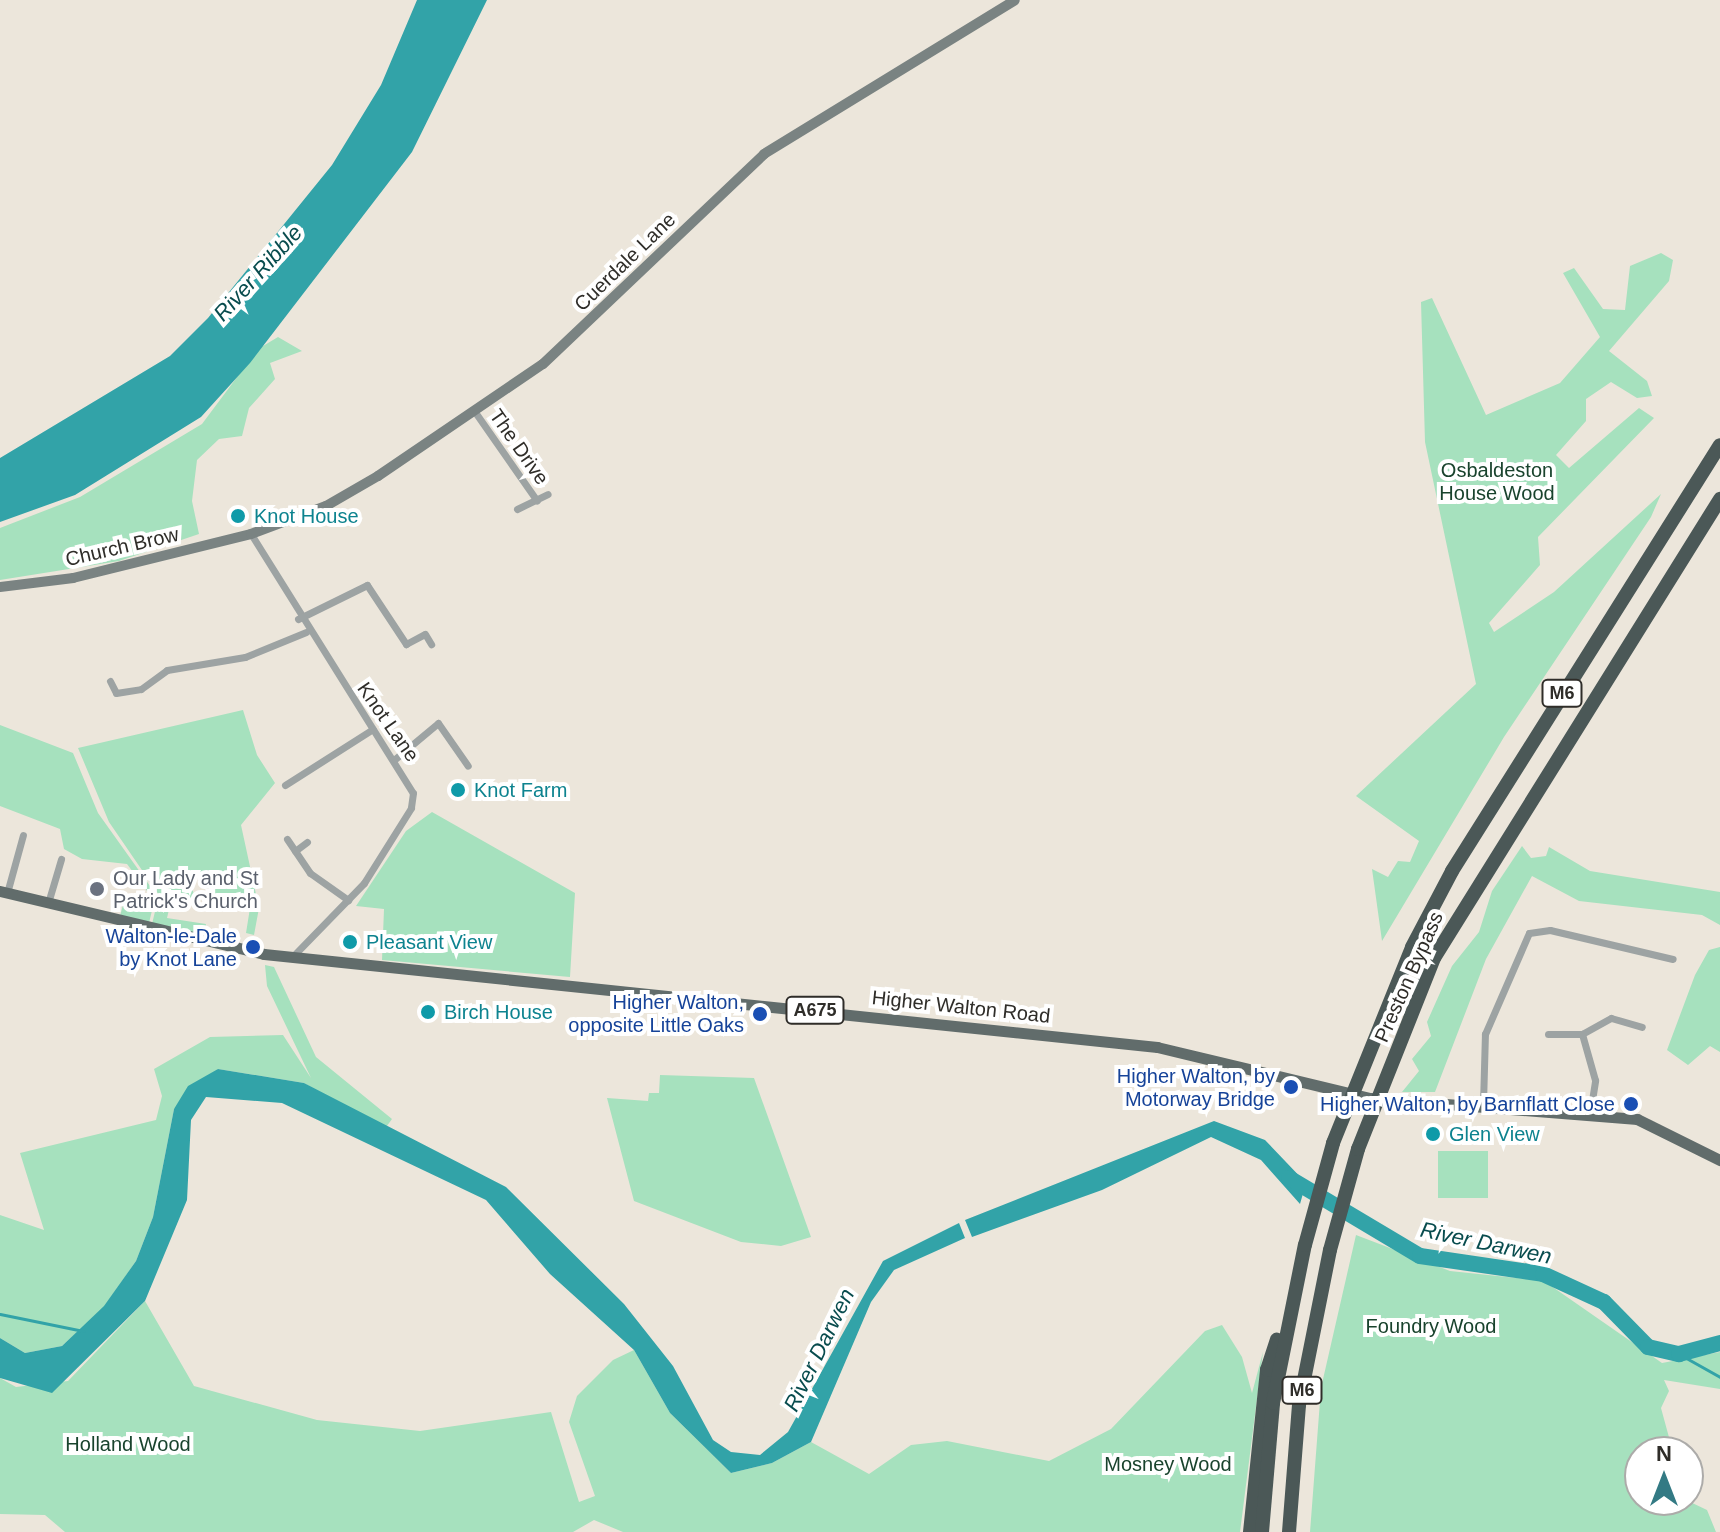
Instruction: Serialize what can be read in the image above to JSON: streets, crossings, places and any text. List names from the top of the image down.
{
  "streets": {
    "highway": ["M6", "Preston Bypass"],
    "main road": [
      "Cuerdale Lane",
      "Church Brow",
      "Higher Walton Road",
      "A675"
    ],
    "street": ["The Drive", "Knot Lane"]
  },
  "crossings": [
    ["Cuerdale Lane", "The Drive"],
    ["Cuerdale Lane", "Church Brow"],
    ["Cuerdale Lane", "Knot Lane"],
    ["Church Brow", "Knot Lane"],
    ["M6", "Preston Bypass"],
    ["Knot Lane", "Higher Walton Road"]
  ],
  "water": ["River Ribble", "River Darwen"],
  "parks": [
    "Osbaldeston House Wood",
    "Foundry Wood",
    "Holland Wood",
    "Mosney Wood"
  ],
  "places": [
    "Knot House",
    "Knot Farm",
    "Our Lady and St Patrick's Church",
    "Pleasant View",
    "Walton-le-Dale by Knot Lane",
    "Birch House",
    "Higher Walton, opposite Little Oaks",
    "Higher Walton, by Motorway Bridge",
    "Higher Walton, by Barnflatt Close",
    "Glen View"
  ],
  "north": "top"
}
